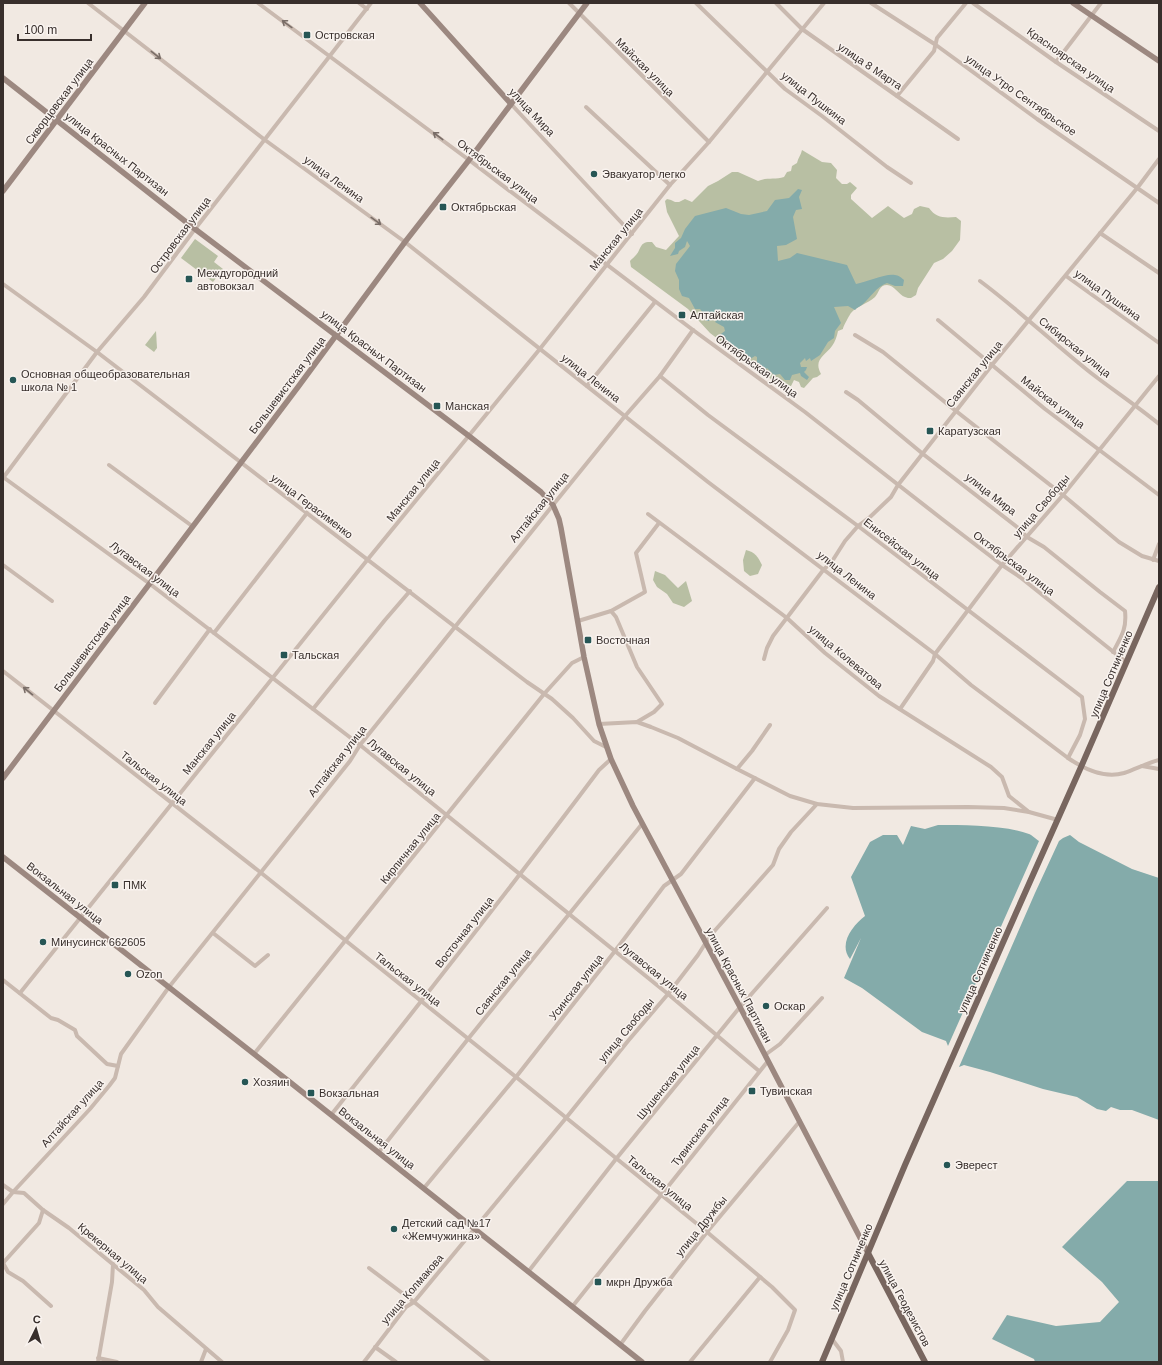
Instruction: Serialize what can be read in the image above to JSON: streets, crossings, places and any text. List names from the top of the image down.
{
  "streets": {
    "main road": [
      "Скворцовская улица",
      "улица Мира",
      "улица Красных Партизан",
      "Большевистская улица",
      "улица Сотниченко",
      "Вокзальная улица",
      "улица Геодезистов"
    ],
    "street": [
      "Красноярская улица",
      "улица 8 Марта",
      "Майская улица",
      "улица Утро Сентябрьское",
      "улица Пушкина",
      "Октябрьская улица",
      "улица Ленина",
      "Островская улица",
      "Манская улица",
      "Сибирская улица",
      "Саянская улица",
      "улица Герасименко",
      "улица Свободы",
      "Алтайская улица",
      "Енисейская улица",
      "Лугавская улица",
      "улица Колеватова",
      "Тальская улица",
      "Кирпичная улица",
      "Восточная улица",
      "Усинская улица",
      "Шушенская улица",
      "Тувинская улица",
      "улица Дружбы",
      "Крекерная улица",
      "улица Колмакова"
    ]
  },
  "crossings": [
    ["улица 8 Марта", "Манская улица"],
    ["Майская улица", "Манская улица"],
    ["Майская улица", "Саянская улица"],
    ["Майская улица", "Большевистская улица"],
    ["Майская улица", "улица Свободы"],
    ["улица Утро Сентябрьское", "Саянская улица"],
    ["улица Пушкина", "Манская улица"],
    ["улица Пушкина", "Саянская улица"],
    ["Скворцовская улица", "улица Красных Партизан"],
    ["Скворцовская улица", "улица Ленина"],
    ["улица Мира", "Октябрьская улица"],
    ["улица Мира", "Манская улица"],
    ["улица Мира", "Саянская улица"],
    ["улица Мира", "Большевистская улица"],
    ["улица Мира", "улица Свободы"],
    ["улица Красных Партизан", "Островская улица"],
    ["улица Красных Партизан", "Манская улица"],
    ["улица Красных Партизан", "Саянская улица"],
    ["улица Красных Партизан", "Большевистская улица"],
    ["улица Красных Партизан", "улица Герасименко"],
    ["улица Красных Партизан", "улица Свободы"],
    ["улица Красных Партизан", "Алтайская улица"],
    ["улица Красных Партизан", "улица Сотниченко"],
    ["улица Красных Партизан", "Кирпичная улица"],
    ["улица Красных Партизан", "Восточная улица"],
    ["улица Красных Партизан", "Усинская улица"],
    ["улица Красных Партизан", "Шушенская улица"],
    ["улица Красных Партизан", "Тувинская улица"],
    ["улица Красных Партизан", "улица Дружбы"],
    ["улица Красных Партизан", "улица Геодезистов"],
    ["Октябрьская улица", "Островская улица"],
    ["Октябрьская улица", "Манская улица"],
    ["Октябрьская улица", "Саянская улица"],
    ["Октябрьская улица", "Большевистская улица"],
    ["Октябрьская улица", "улица Свободы"],
    ["Октябрьская улица", "Алтайская улица"],
    ["Октябрьская улица", "улица Сотниченко"],
    ["улица Ленина", "Островская улица"],
    ["улица Ленина", "Манская улица"],
    ["улица Ленина", "Саянская улица"],
    ["улица Ленина", "Большевистская улица"],
    ["улица Ленина", "улица Свободы"],
    ["улица Ленина", "Алтайская улица"],
    ["улица Ленина", "Енисейская улица"],
    ["улица Ленина", "улица Сотниченко"],
    ["Островская улица", "улица Герасименко"],
    ["Островская улица", "Лугавская улица"],
    ["Манская улица", "улица Герасименко"],
    ["Манская улица", "Лугавская улица"],
    ["Манская улица", "Тальская улица"],
    ["Манская улица", "Вокзальная улица"],
    ["Сибирская улица", "Саянская улица"],
    ["Сибирская улица", "улица Свободы"],
    ["Саянская улица", "Енисейская улица"],
    ["Саянская улица", "Лугавская улица"],
    ["Саянская улица", "улица Колеватова"],
    ["Саянская улица", "Тальская улица"],
    ["Саянская улица", "Вокзальная улица"],
    ["Большевистская улица", "улица Герасименко"],
    ["Большевистская улица", "Лугавская улица"],
    ["Большевистская улица", "Тальская улица"],
    ["улица Герасименко", "Алтайская улица"],
    ["улица Герасименко", "Кирпичная улица"],
    ["улица Свободы", "Енисейская улица"],
    ["улица Свободы", "Лугавская улица"],
    ["улица Свободы", "улица Колеватова"],
    ["улица Свободы", "Тальская улица"],
    ["улица Свободы", "Вокзальная улица"],
    ["улица Свободы", "улица Колмакова"],
    ["Алтайская улица", "Енисейская улица"],
    ["Алтайская улица", "Лугавская улица"],
    ["Алтайская улица", "Тальская улица"],
    ["Алтайская улица", "Вокзальная улица"],
    ["Алтайская улица", "Крекерная улица"],
    ["Лугавская улица", "Кирпичная улица"],
    ["Лугавская улица", "Восточная улица"],
    ["Лугавская улица", "Усинская улица"],
    ["Лугавская улица", "Шушенская улица"],
    ["Лугавская улица", "Тувинская улица"],
    ["улица Сотниченко", "улица Геодезистов"],
    ["Тальская улица", "Кирпичная улица"],
    ["Тальская улица", "Восточная улица"],
    ["Тальская улица", "Усинская улица"],
    ["Тальская улица", "Шушенская улица"],
    ["Тальская улица", "Тувинская улица"],
    ["Тальская улица", "улица Дружбы"],
    ["Кирпичная улица", "Вокзальная улица"],
    ["Вокзальная улица", "Восточная улица"],
    ["Вокзальная улица", "Усинская улица"],
    ["Вокзальная улица", "Шушенская улица"],
    ["Вокзальная улица", "Тувинская улица"],
    ["Вокзальная улица", "улица Дружбы"],
    ["Вокзальная улица", "улица Колмакова"]
  ],
  "places": {
    "transit": [
      "Островская",
      "Октябрьская",
      "Междугородний автовокзал",
      "Алтайская",
      "Манская",
      "Каратузская",
      "Восточная",
      "Тальская",
      "ПМК",
      "Тувинская",
      "Вокзальная",
      "мкрн Дружба"
    ],
    "other": [
      "Эвакуатор легко",
      "Основная общеобразовательная школа № 1",
      "Минусинск 662605",
      "Ozon",
      "Оскар",
      "Хозяин",
      "Эверест",
      "Детский сад №17 «Жемчужинка»"
    ]
  },
  "scale_bar": "100 m",
  "north": "top"
}
